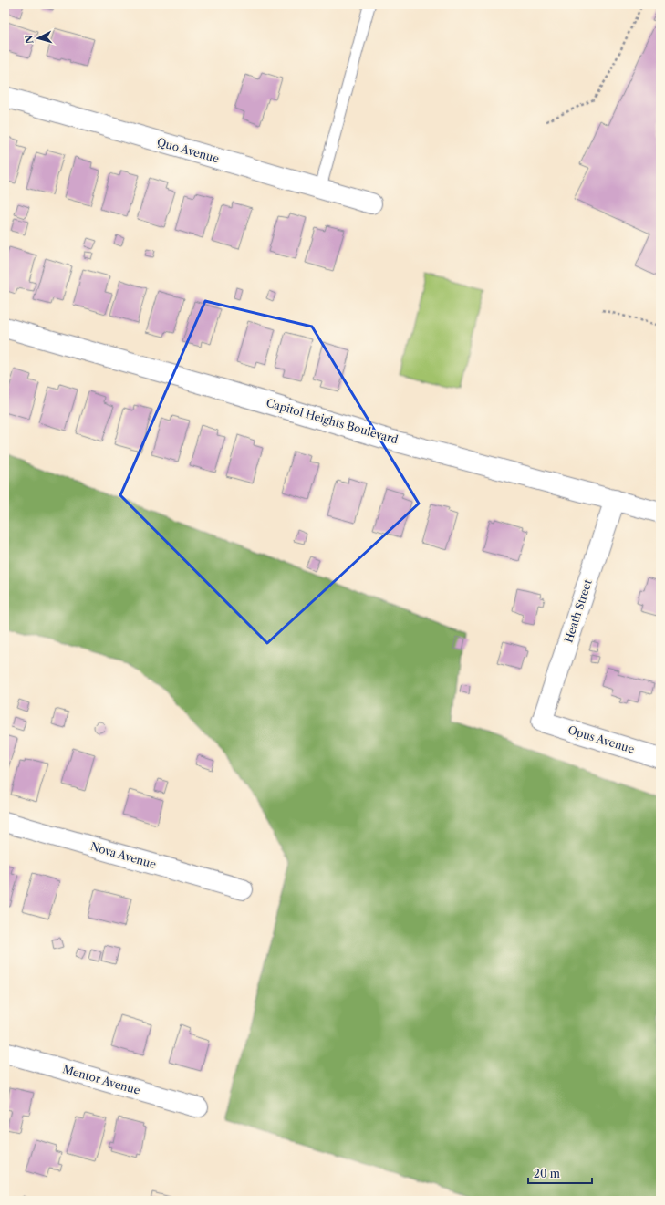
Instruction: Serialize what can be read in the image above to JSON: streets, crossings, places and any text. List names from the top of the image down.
{
  "streets": {
    "street": [
      "Quo Avenue",
      "Capitol Heights Boulevard",
      "Heath Street",
      "Opus Avenue",
      "Nova Avenue",
      "Mentor Avenue"
    ]
  },
  "crossings": [
    ["Capitol Heights Boulevard", "Heath Street"],
    ["Heath Street", "Opus Avenue"]
  ],
  "scale_bar": "20 m",
  "north": "left"
}
